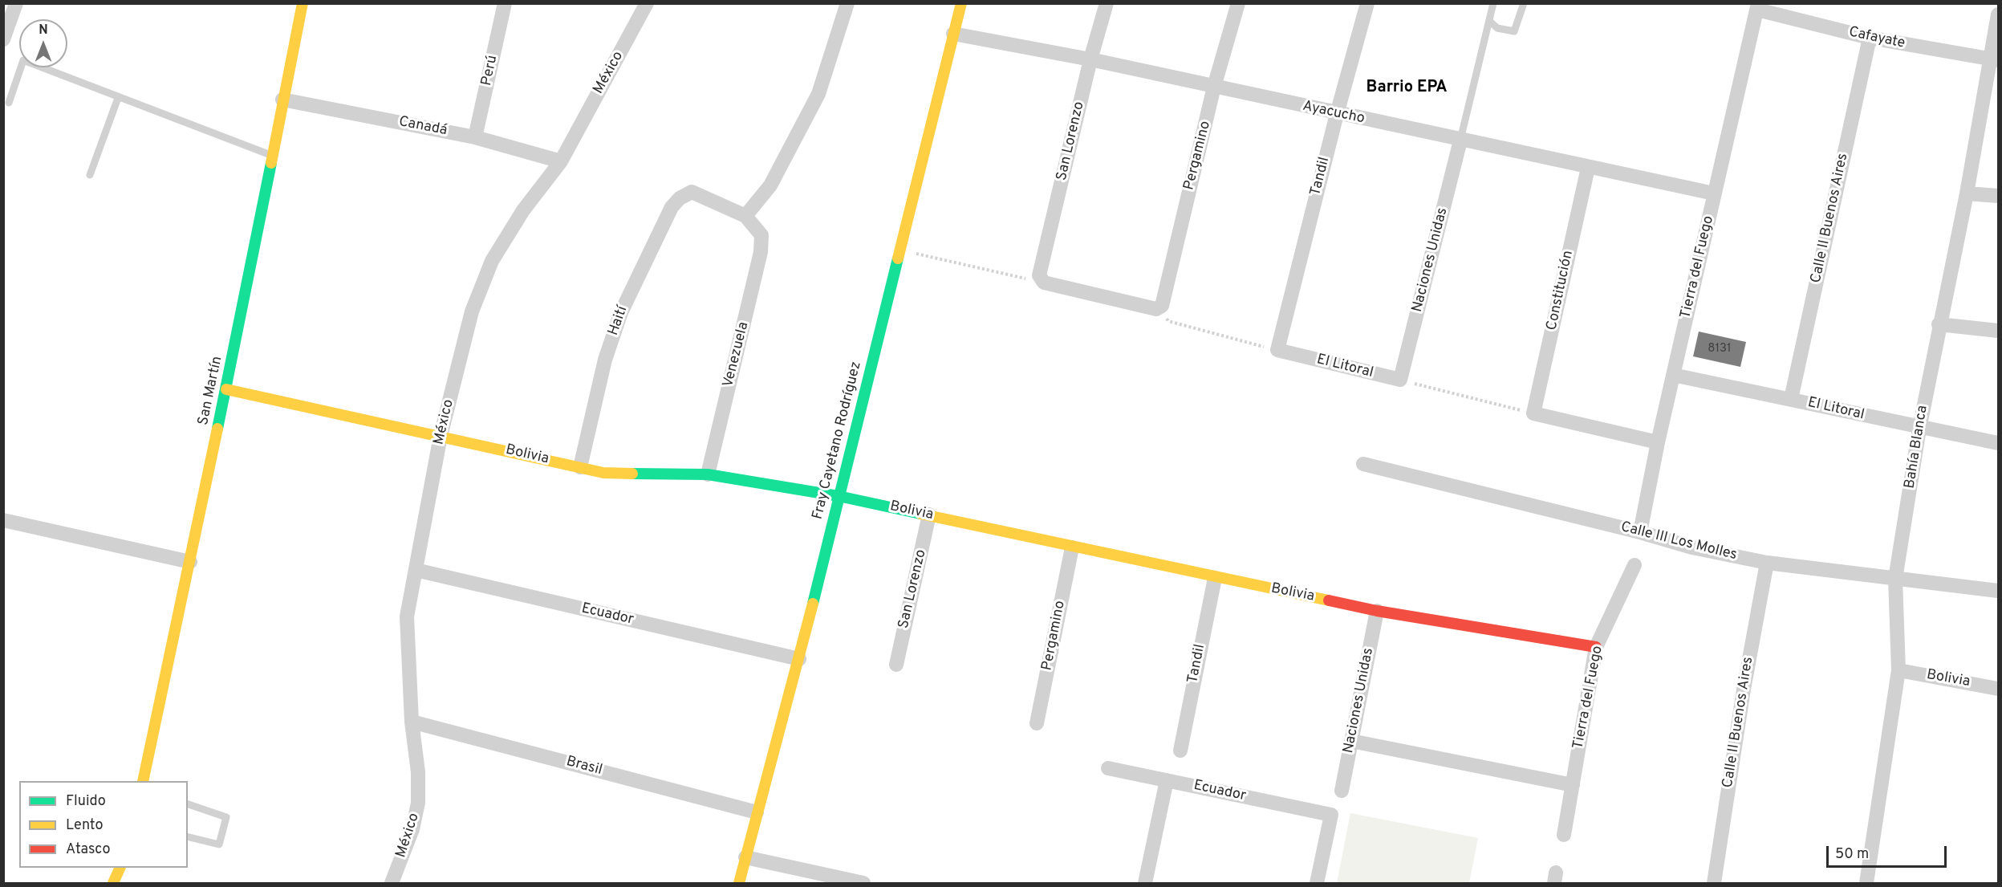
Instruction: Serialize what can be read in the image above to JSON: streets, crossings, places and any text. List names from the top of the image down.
{
  "streets": {
    "street": [
      "Cafayate",
      "Perú",
      "México",
      "Ayacucho",
      "Canadá",
      "San Lorenzo",
      "Pergamino",
      "Tandil",
      "Calle II Buenos Aires",
      "Naciones Unidas",
      "Tierra del Fuego",
      "Constitución",
      "Haití",
      "Venezuela",
      "El Litoral",
      "San Martín",
      "Fray Cayetano Rodríguez",
      "Bahía Blanca",
      "Bolivia",
      "Calle III Los Molles",
      "Ecuador",
      "Brasil"
    ]
  },
  "crossings": [
    ["Cafayate", "Calle II Buenos Aires"],
    ["Cafayate", "Tierra del Fuego"],
    ["Cafayate", "Bahía Blanca"],
    ["Perú", "Canadá"],
    ["México", "Canadá"],
    ["México", "Bolivia"],
    ["México", "Ecuador"],
    ["México", "Brasil"],
    ["Ayacucho", "San Lorenzo"],
    ["Ayacucho", "Pergamino"],
    ["Ayacucho", "Tandil"],
    ["Ayacucho", "Naciones Unidas"],
    ["Ayacucho", "Tierra del Fuego"],
    ["Ayacucho", "Constitución"],
    ["Ayacucho", "Fray Cayetano Rodríguez"],
    ["Canadá", "San Martín"],
    ["San Lorenzo", "Bolivia"],
    ["Pergamino", "Bolivia"],
    ["Tandil", "El Litoral"],
    ["Tandil", "Bolivia"],
    ["Calle II Buenos Aires", "El Litoral"],
    ["Calle II Buenos Aires", "Calle III Los Molles"],
    ["Naciones Unidas", "El Litoral"],
    ["Naciones Unidas", "Bolivia"],
    ["Tierra del Fuego", "El Litoral"],
    ["Tierra del Fuego", "Bolivia"],
    ["Tierra del Fuego", "Calle III Los Molles"],
    ["Haití", "Venezuela"],
    ["Haití", "Bolivia"],
    ["Venezuela", "Bolivia"],
    ["El Litoral", "Bahía Blanca"],
    ["San Martín", "Bolivia"],
    ["Fray Cayetano Rodríguez", "Bolivia"],
    ["Fray Cayetano Rodríguez", "Ecuador"],
    ["Fray Cayetano Rodríguez", "Brasil"],
    ["Bahía Blanca", "Bolivia"],
    ["Bahía Blanca", "Calle III Los Molles"]
  ],
  "districts": ["Barrio EPA"],
  "house_numbers": ["8131"],
  "legend": ["Fluido", "Lento", "Atasco"],
  "scale_bar": "50 m",
  "north": "top"
}
